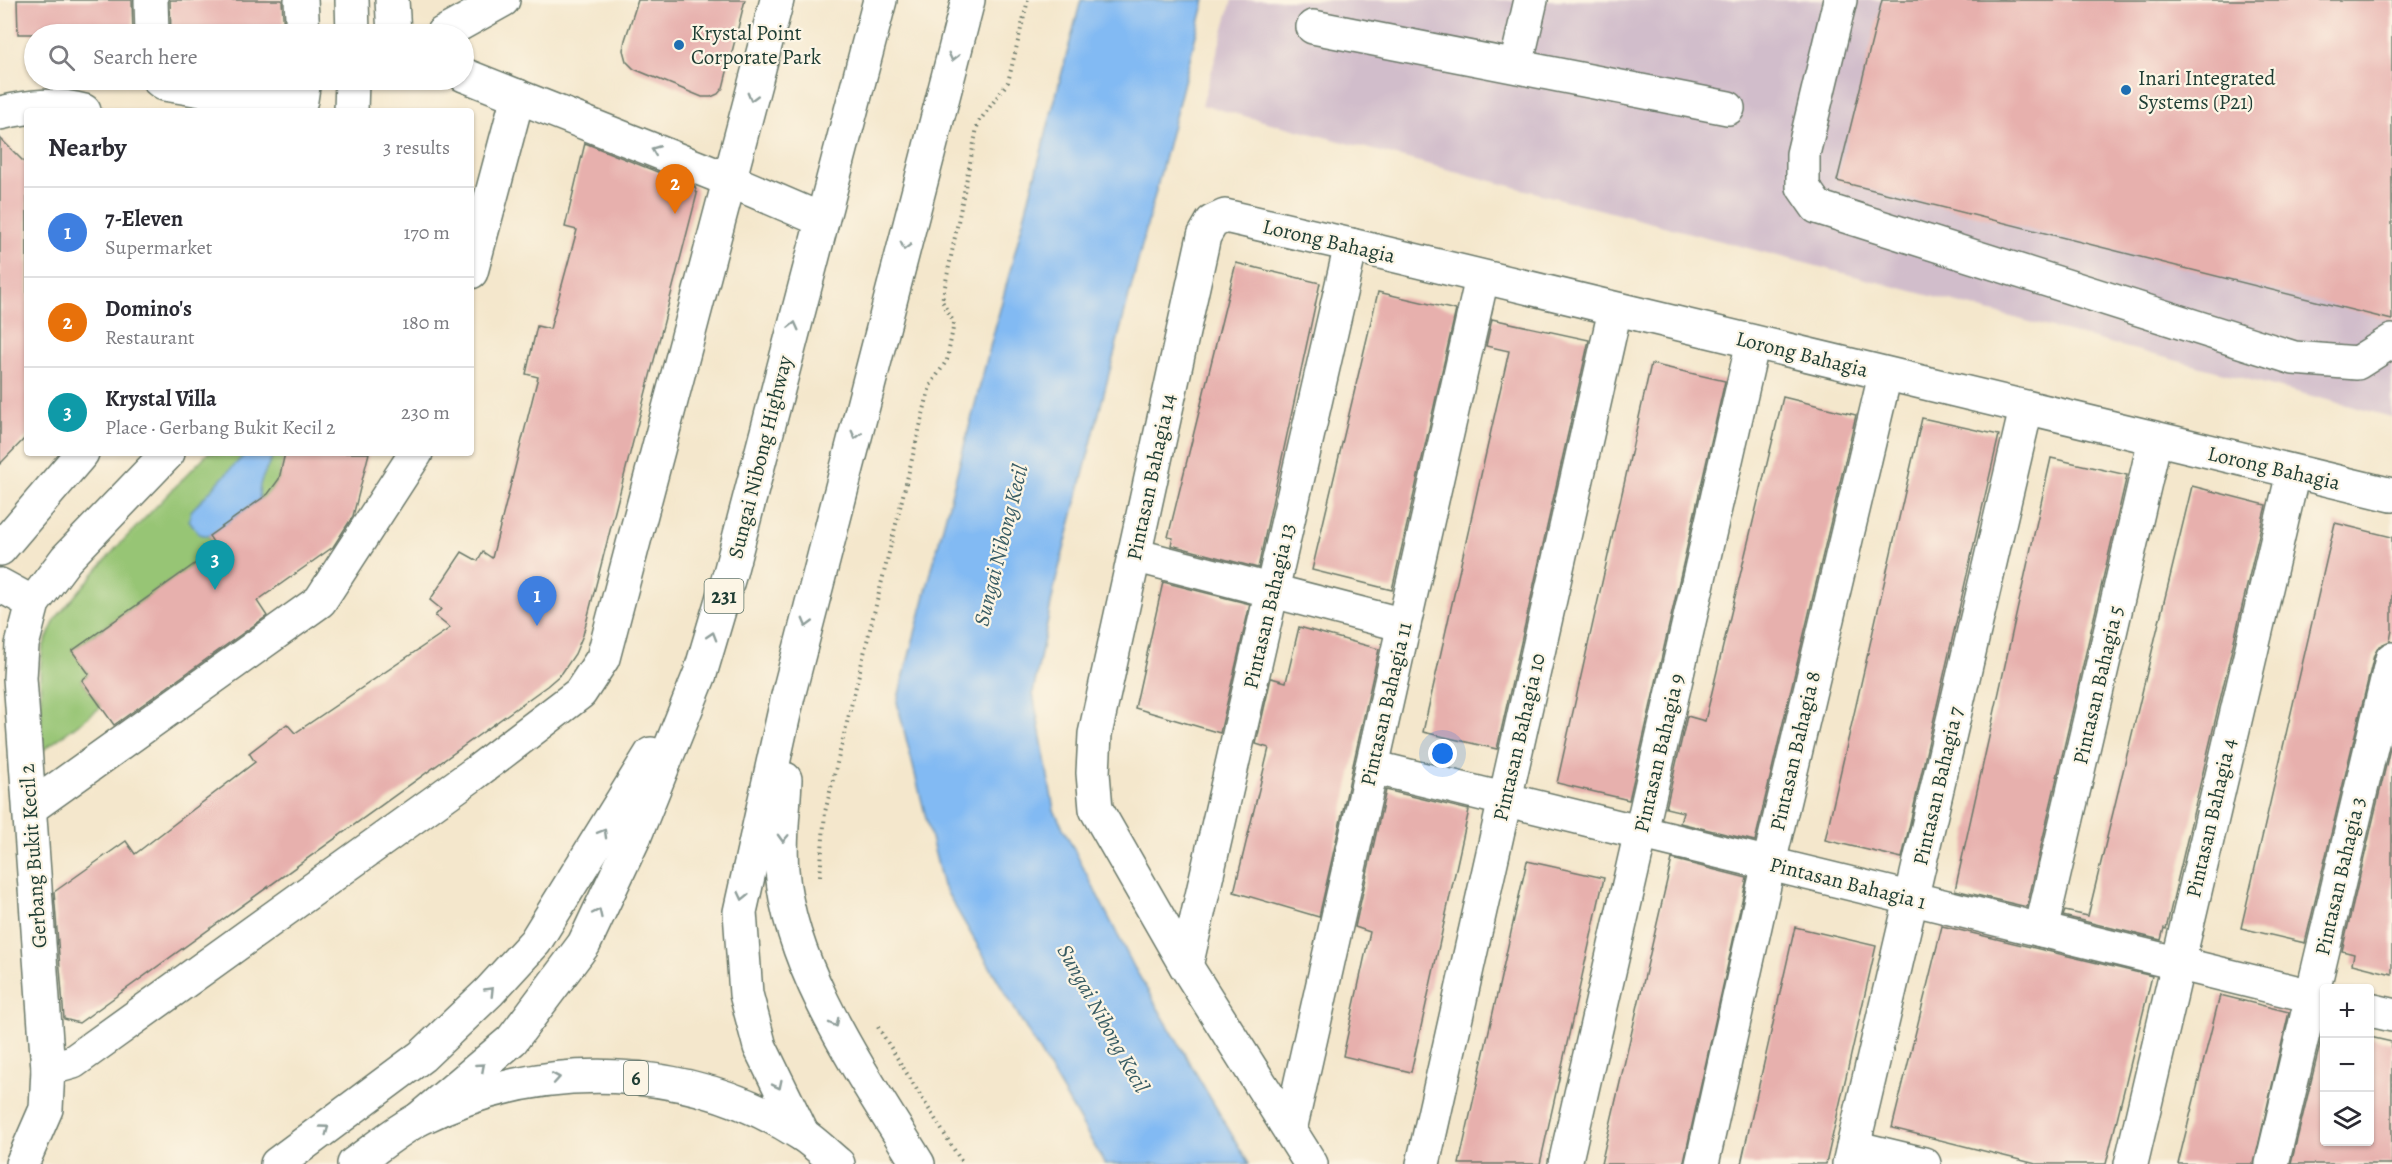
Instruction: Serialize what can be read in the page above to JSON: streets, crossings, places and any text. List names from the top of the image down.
{
  "streets": {
    "street": [
      "Lorong Bahagia",
      "Sungai Nibong Highway",
      "Pintasan Bahagia 14",
      "231",
      "Pintasan Bahagia 13",
      "Pintasan Bahagia 5",
      "Pintasan Bahagia 11",
      "Pintasan Bahagia 10",
      "Pintasan Bahagia 8",
      "Pintasan Bahagia 9",
      "Pintasan Bahagia 7",
      "Pintasan Bahagia 4",
      "Gerbang Bukit Kecil 2",
      "Pintasan Bahagia 3",
      "Pintasan Bahagia 1",
      "6"
    ]
  },
  "crossings": [
    ["Lorong Bahagia", "Pintasan Bahagia 14"],
    ["Lorong Bahagia", "Pintasan Bahagia 13"],
    ["Lorong Bahagia", "Pintasan Bahagia 5"],
    ["Lorong Bahagia", "Pintasan Bahagia 11"],
    ["Lorong Bahagia", "Pintasan Bahagia 10"],
    ["Lorong Bahagia", "Pintasan Bahagia 8"],
    ["Lorong Bahagia", "Pintasan Bahagia 9"],
    ["Lorong Bahagia", "Pintasan Bahagia 7"],
    ["Lorong Bahagia", "Pintasan Bahagia 4"],
    ["Sungai Nibong Highway", "6"],
    ["Pintasan Bahagia 14", "Pintasan Bahagia 13"],
    ["Pintasan Bahagia 14", "Pintasan Bahagia 11"],
    ["Pintasan Bahagia 5", "Pintasan Bahagia 1"],
    ["Pintasan Bahagia 11", "Pintasan Bahagia 1"],
    ["Pintasan Bahagia 10", "Pintasan Bahagia 1"],
    ["Pintasan Bahagia 8", "Pintasan Bahagia 1"],
    ["Pintasan Bahagia 9", "Pintasan Bahagia 1"],
    ["Pintasan Bahagia 7", "Pintasan Bahagia 1"],
    ["Pintasan Bahagia 4", "Pintasan Bahagia 1"],
    ["Pintasan Bahagia 3", "Pintasan Bahagia 1"]
  ],
  "water": ["Sungai Nibong Kecil"],
  "places": ["Krystal Point Corporate Park", "Inari Integrated Systems (P21)"],
  "page": {
    "search": "Search here",
    "heading": ["Nearby", "3 results"],
    "pins": ["2", "3", "1"],
    "list": [
      {
        "mark": "1",
        "name": "7-Eleven",
        "note": "Supermarket",
        "value": "170 m"
      },
      {
        "mark": "2",
        "name": "Domino's",
        "note": "Restaurant",
        "value": "180 m"
      },
      {
        "mark": "3",
        "name": "Krystal Villa",
        "note": "Place · Gerbang Bukit Kecil 2",
        "value": "230 m"
      }
    ],
    "map_buttons": ["+", "−"]
  }
}
